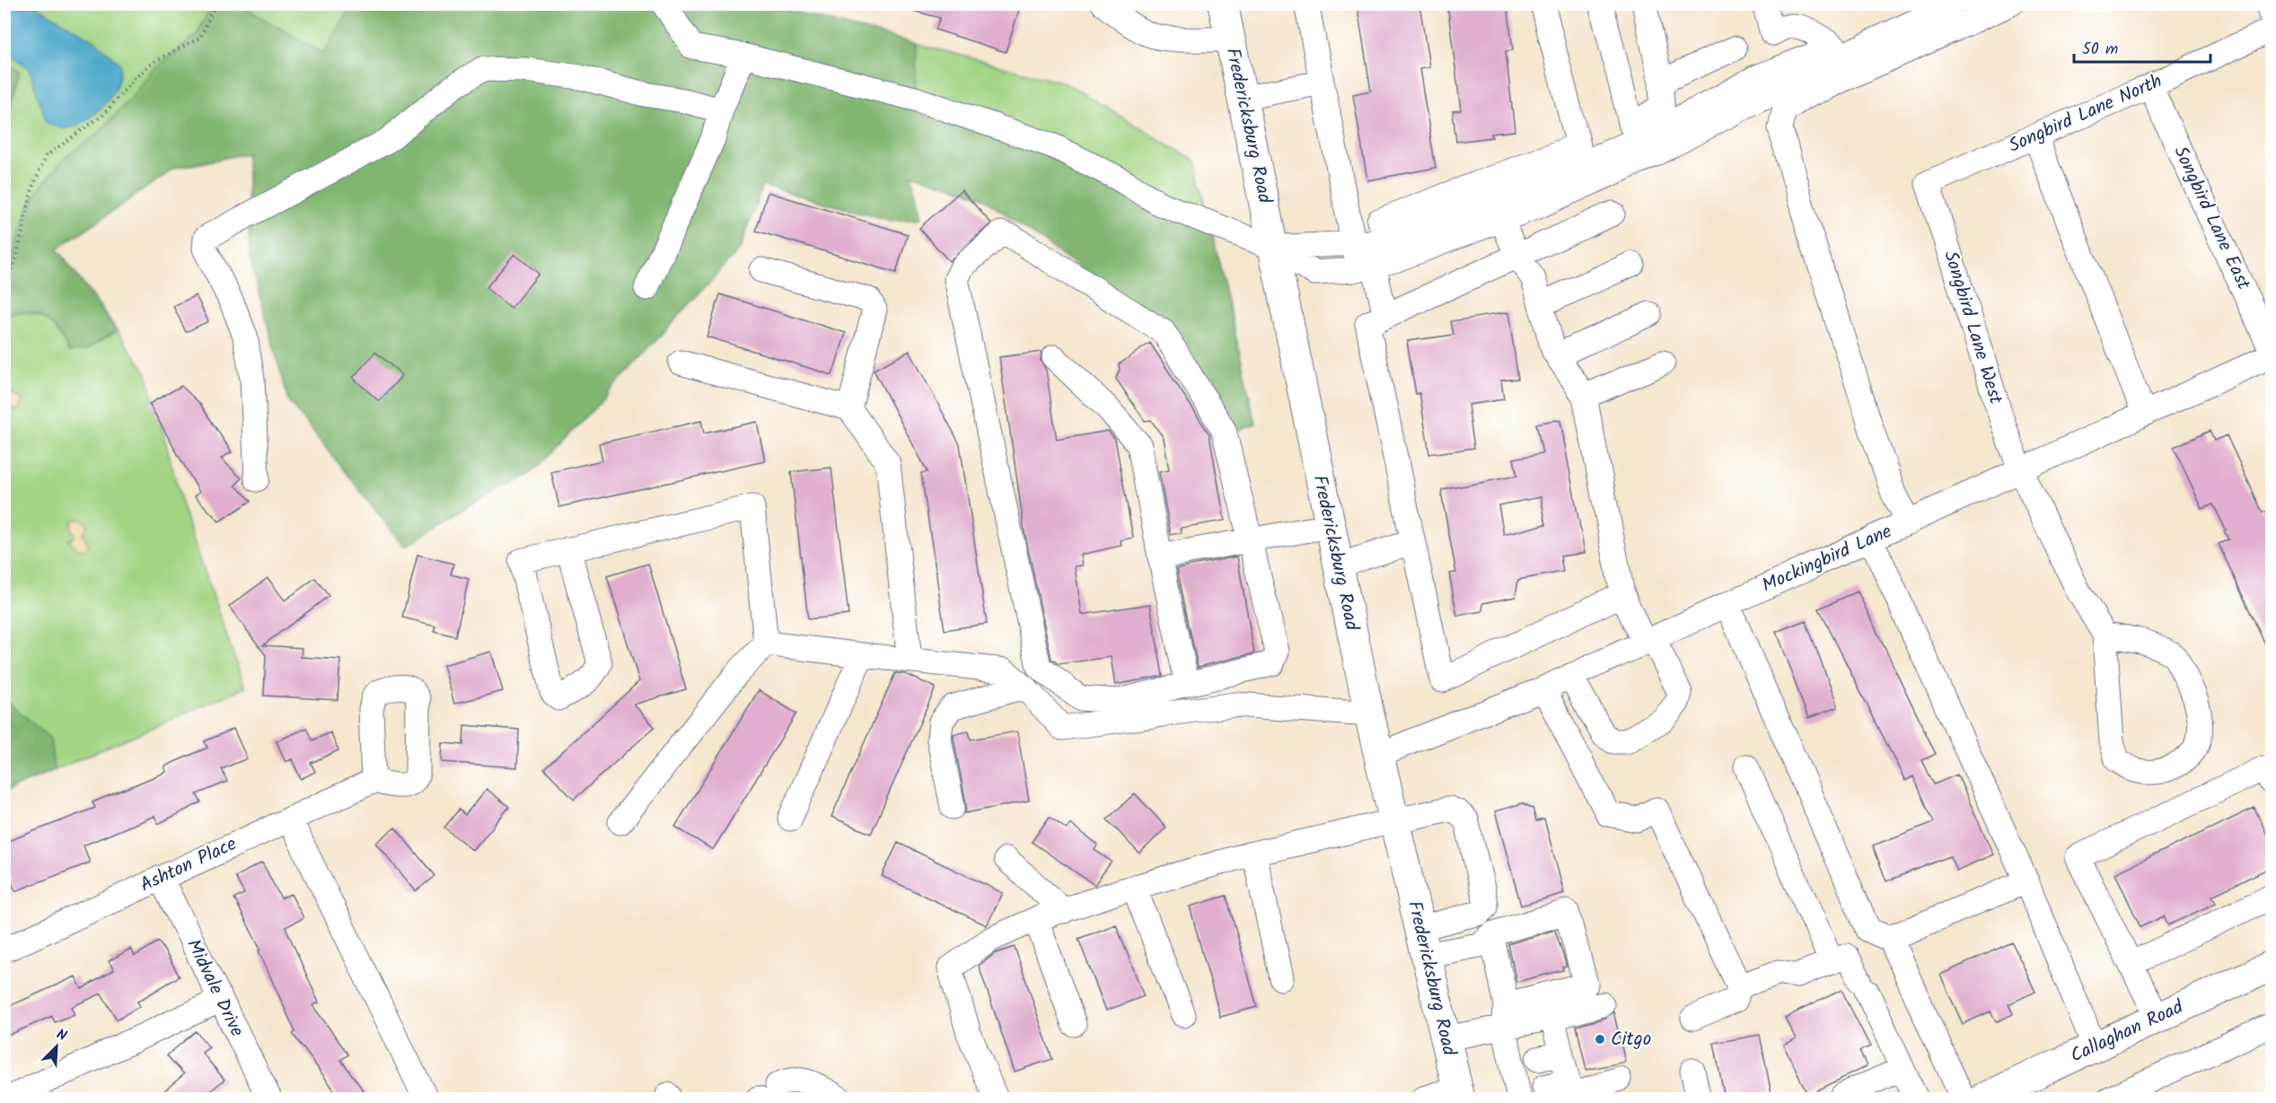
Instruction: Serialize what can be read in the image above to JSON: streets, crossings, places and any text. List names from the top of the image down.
{
  "streets": {
    "main road": ["Fredericksburg Road", "Callaghan Road"],
    "street": [
      "Songbird Lane North",
      "Songbird Lane East",
      "Songbird Lane West",
      "Mockingbird Lane",
      "Ashton Place",
      "Midvale Drive"
    ]
  },
  "crossings": [
    ["Songbird Lane North", "Songbird Lane East"],
    ["Songbird Lane North", "Songbird Lane West"],
    ["Fredericksburg Road", "Mockingbird Lane"],
    ["Songbird Lane West", "Mockingbird Lane"],
    ["Ashton Place", "Midvale Drive"]
  ],
  "places": ["Citgo"],
  "scale_bar": "50 m",
  "north": "top right"
}
